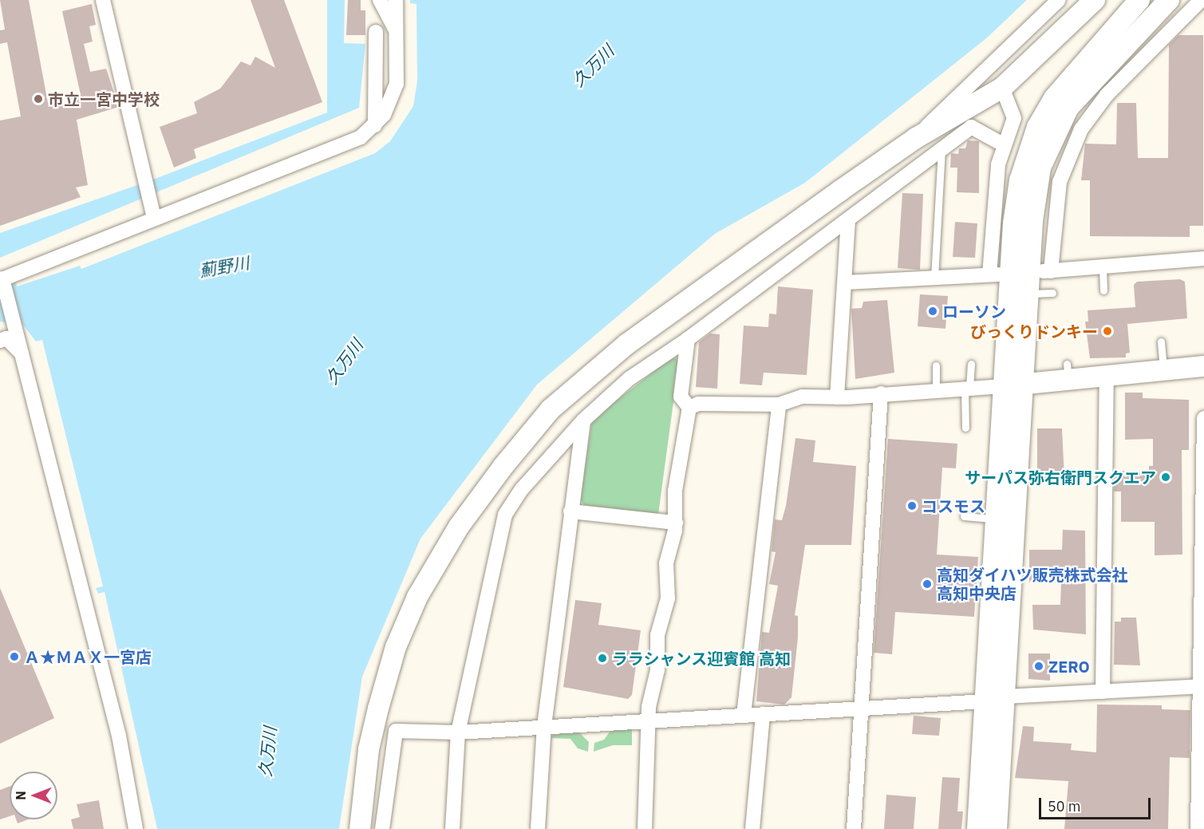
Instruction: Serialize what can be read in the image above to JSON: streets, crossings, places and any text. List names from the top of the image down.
{
  "water": ["久万川", "薊野川"],
  "places": [
    "市立一宮中学校",
    "ローソン",
    "びっくりドンキー",
    "サーパス弥右衛門スクエア",
    "コスモス",
    "高知ダイハツ販売株式会社 高知中央店",
    "Ａ★ＭＡＸ一宮店",
    "ララシャンス迎賓館 高知",
    "ZERO"
  ],
  "scale_bar": "50 m",
  "north": "left"
}
